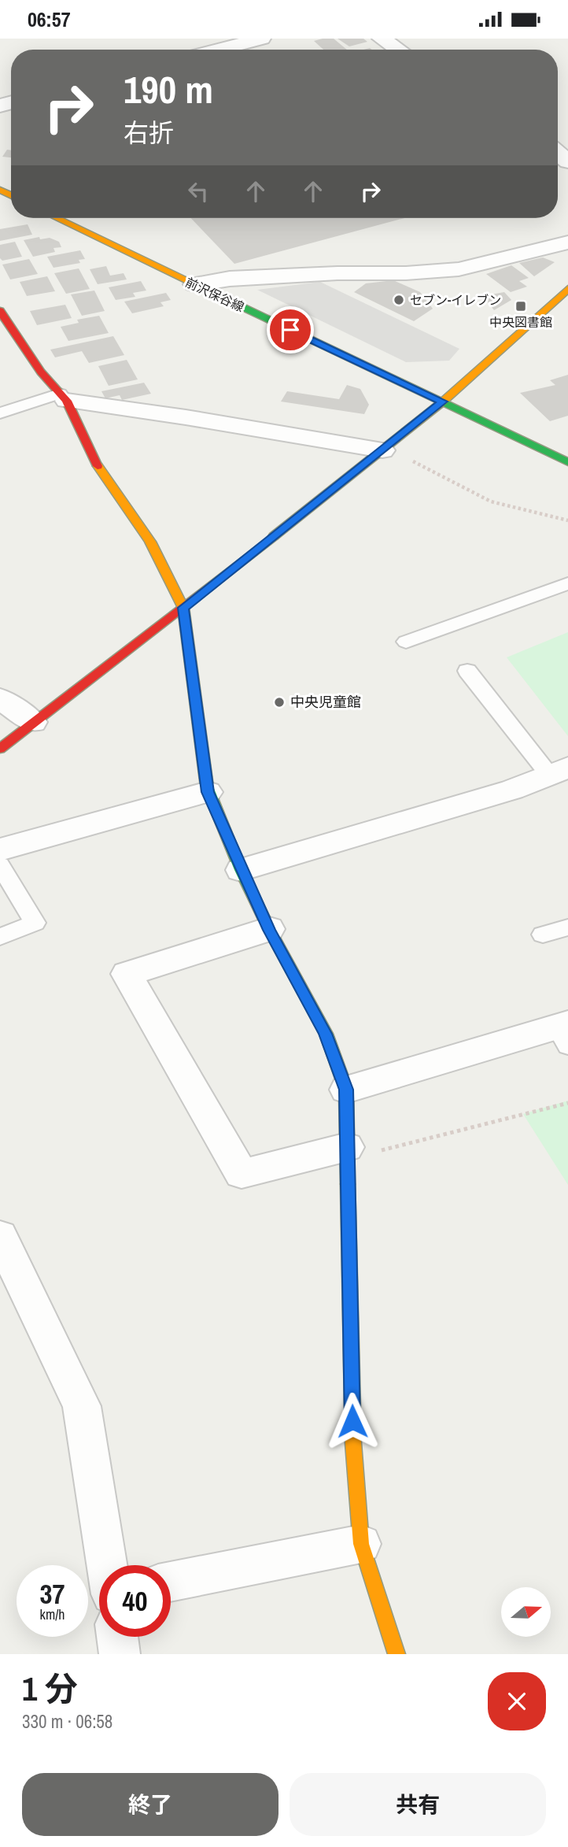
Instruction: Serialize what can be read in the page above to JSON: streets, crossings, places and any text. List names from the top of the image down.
{
  "streets": {
    "street": ["前沢保谷線"]
  },
  "places": {
    "other": ["セブン-イレブン", "中央児童館"],
    "transit": ["中央図書館"]
  },
  "north": "right",
  "page": {
    "status": "06:57",
    "turn": ["190 m", "右折"],
    "speed": "37 km/h",
    "limit": "40",
    "heading": ["1 分", "330 m · 06:58"],
    "buttons": ["終了", "共有"]
  }
}
